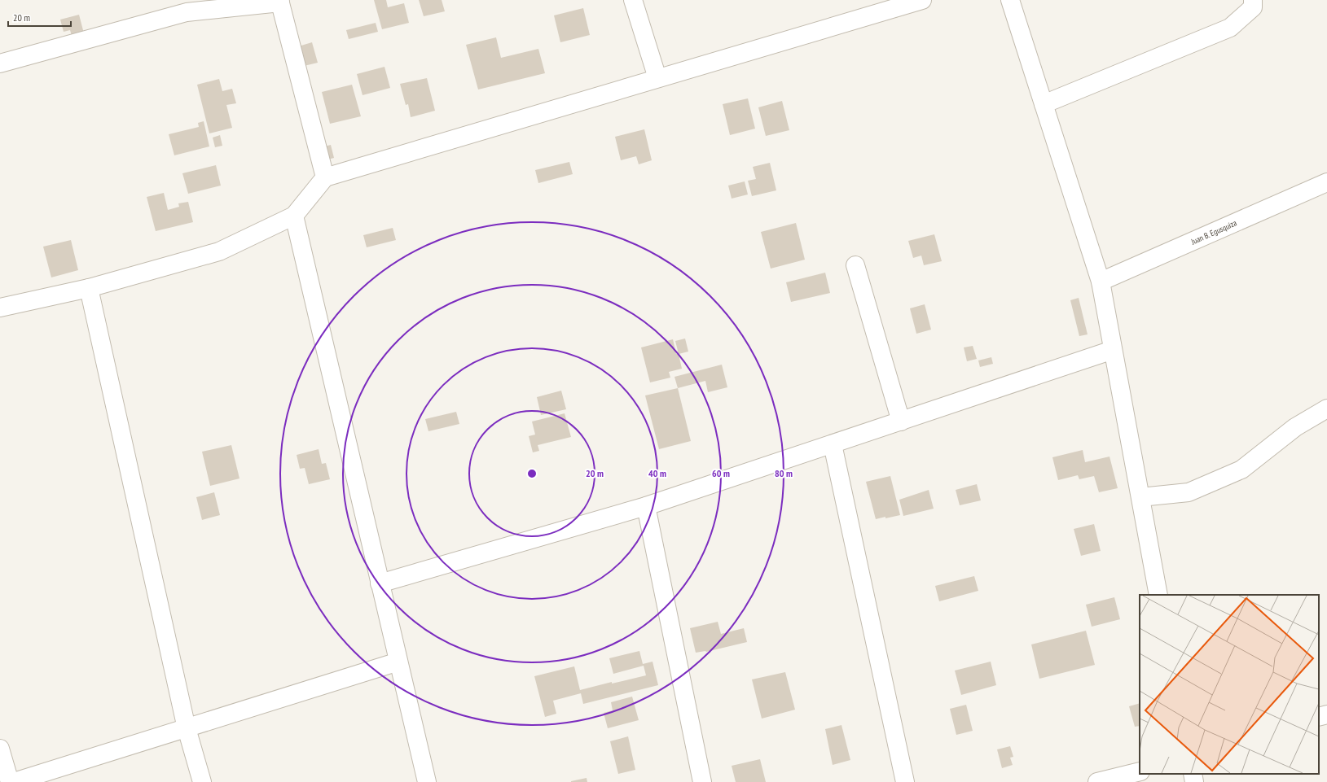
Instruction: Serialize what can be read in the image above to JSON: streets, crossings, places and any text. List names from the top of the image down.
{
  "streets": {
    "street": ["Juan B. Egusquiza"]
  },
  "scale_bar": "20 m",
  "rings": [
    "20 m",
    "40 m",
    "60 m",
    "80 m"
  ]
}
